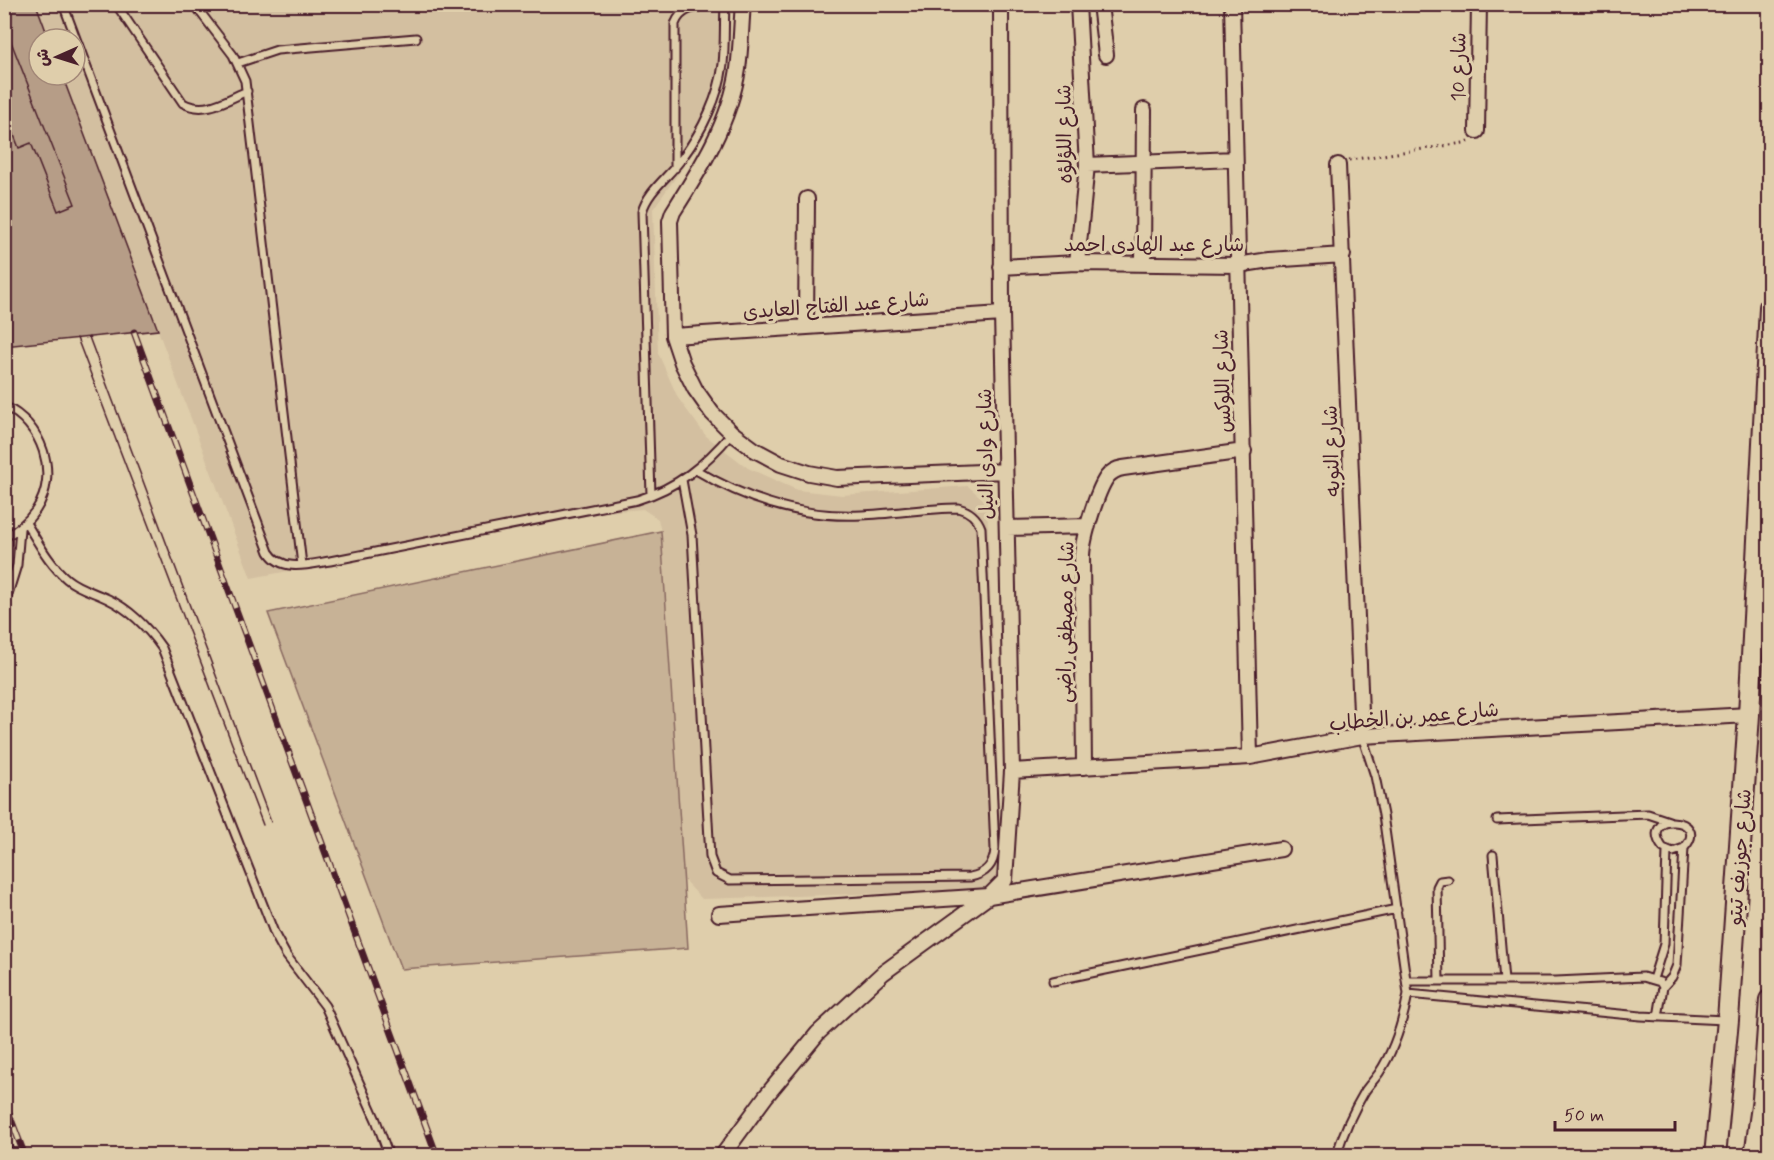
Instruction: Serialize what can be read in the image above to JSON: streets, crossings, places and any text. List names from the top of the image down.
{
  "streets": {
    "main road": ["شارع جوزيف تيتو"],
    "street": [
      "شارع 10",
      "شارع اللؤلؤه",
      "شارع عبد الهادى احمد",
      "شارع عبد الفتاح العايدى",
      "شارع اللوكس",
      "شارع النوبه",
      "شارع وادى النيل",
      "شارع مصطفى راضى",
      "شارع عمر بن الخطاب"
    ]
  },
  "crossings": [
    ["شارع اللؤلؤه", "شارع عبد الهادى احمد"],
    ["شارع عبد الهادى احمد", "شارع اللوكس"],
    ["شارع عبد الهادى احمد", "شارع النوبه"],
    ["شارع عبد الهادى احمد", "شارع وادى النيل"],
    ["شارع عبد الفتاح العايدى", "شارع وادى النيل"],
    ["شارع اللوكس", "شارع مصطفى راضى"],
    ["شارع اللوكس", "شارع عمر بن الخطاب"],
    ["شارع النوبه", "شارع عمر بن الخطاب"],
    ["شارع وادى النيل", "شارع عمر بن الخطاب"],
    ["شارع مصطفى راضى", "شارع عمر بن الخطاب"],
    ["شارع عمر بن الخطاب", "شارع جوزيف تيتو"]
  ],
  "scale_bar": "50 m",
  "north": "left"
}
